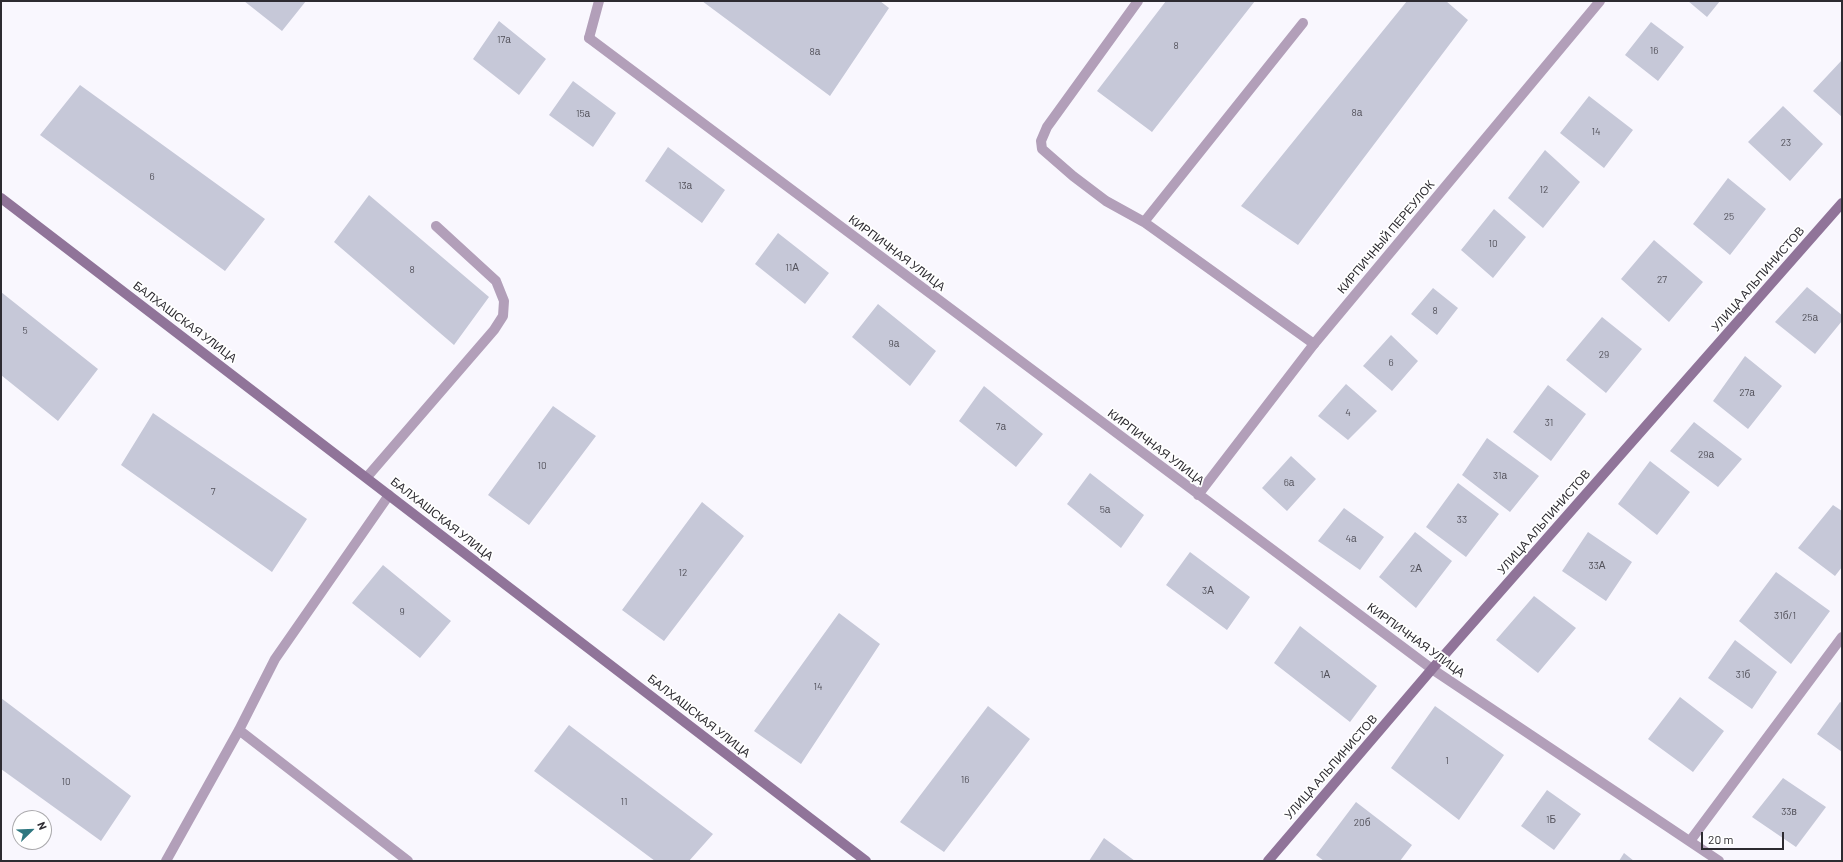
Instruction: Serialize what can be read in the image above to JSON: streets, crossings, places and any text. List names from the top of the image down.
{
  "streets": {
    "street": [
      "КИРПИЧНЫЙ ПЕРЕУЛОК",
      "КИРПИЧНАЯ УЛИЦА",
      "УЛИЦА АЛЬПИНИСТОВ",
      "БАЛХАШСКАЯ УЛИЦА"
    ]
  },
  "crossings": [
    ["КИРПИЧНЫЙ ПЕРЕУЛОК", "КИРПИЧНАЯ УЛИЦА"],
    ["КИРПИЧНАЯ УЛИЦА", "УЛИЦА АЛЬПИНИСТОВ"]
  ],
  "house_numbers": [
    "17а",
    "8",
    "16",
    "8а",
    "8а",
    "15а",
    "14",
    "23",
    "6",
    "13а",
    "12",
    "25",
    "10",
    "11А",
    "8",
    "27",
    "8",
    "25а",
    "5",
    "9а",
    "29",
    "6",
    "27а",
    "4",
    "31",
    "7а",
    "29а",
    "10",
    "31а",
    "6а",
    "7",
    "5а",
    "33",
    "4а",
    "33А",
    "2А",
    "12",
    "3А",
    "9",
    "31б/1",
    "1А",
    "31б",
    "14",
    "1",
    "16",
    "10",
    "11",
    "33в",
    "1Б",
    "20б"
  ],
  "scale_bar": "20 m",
  "north": "top right"
}
